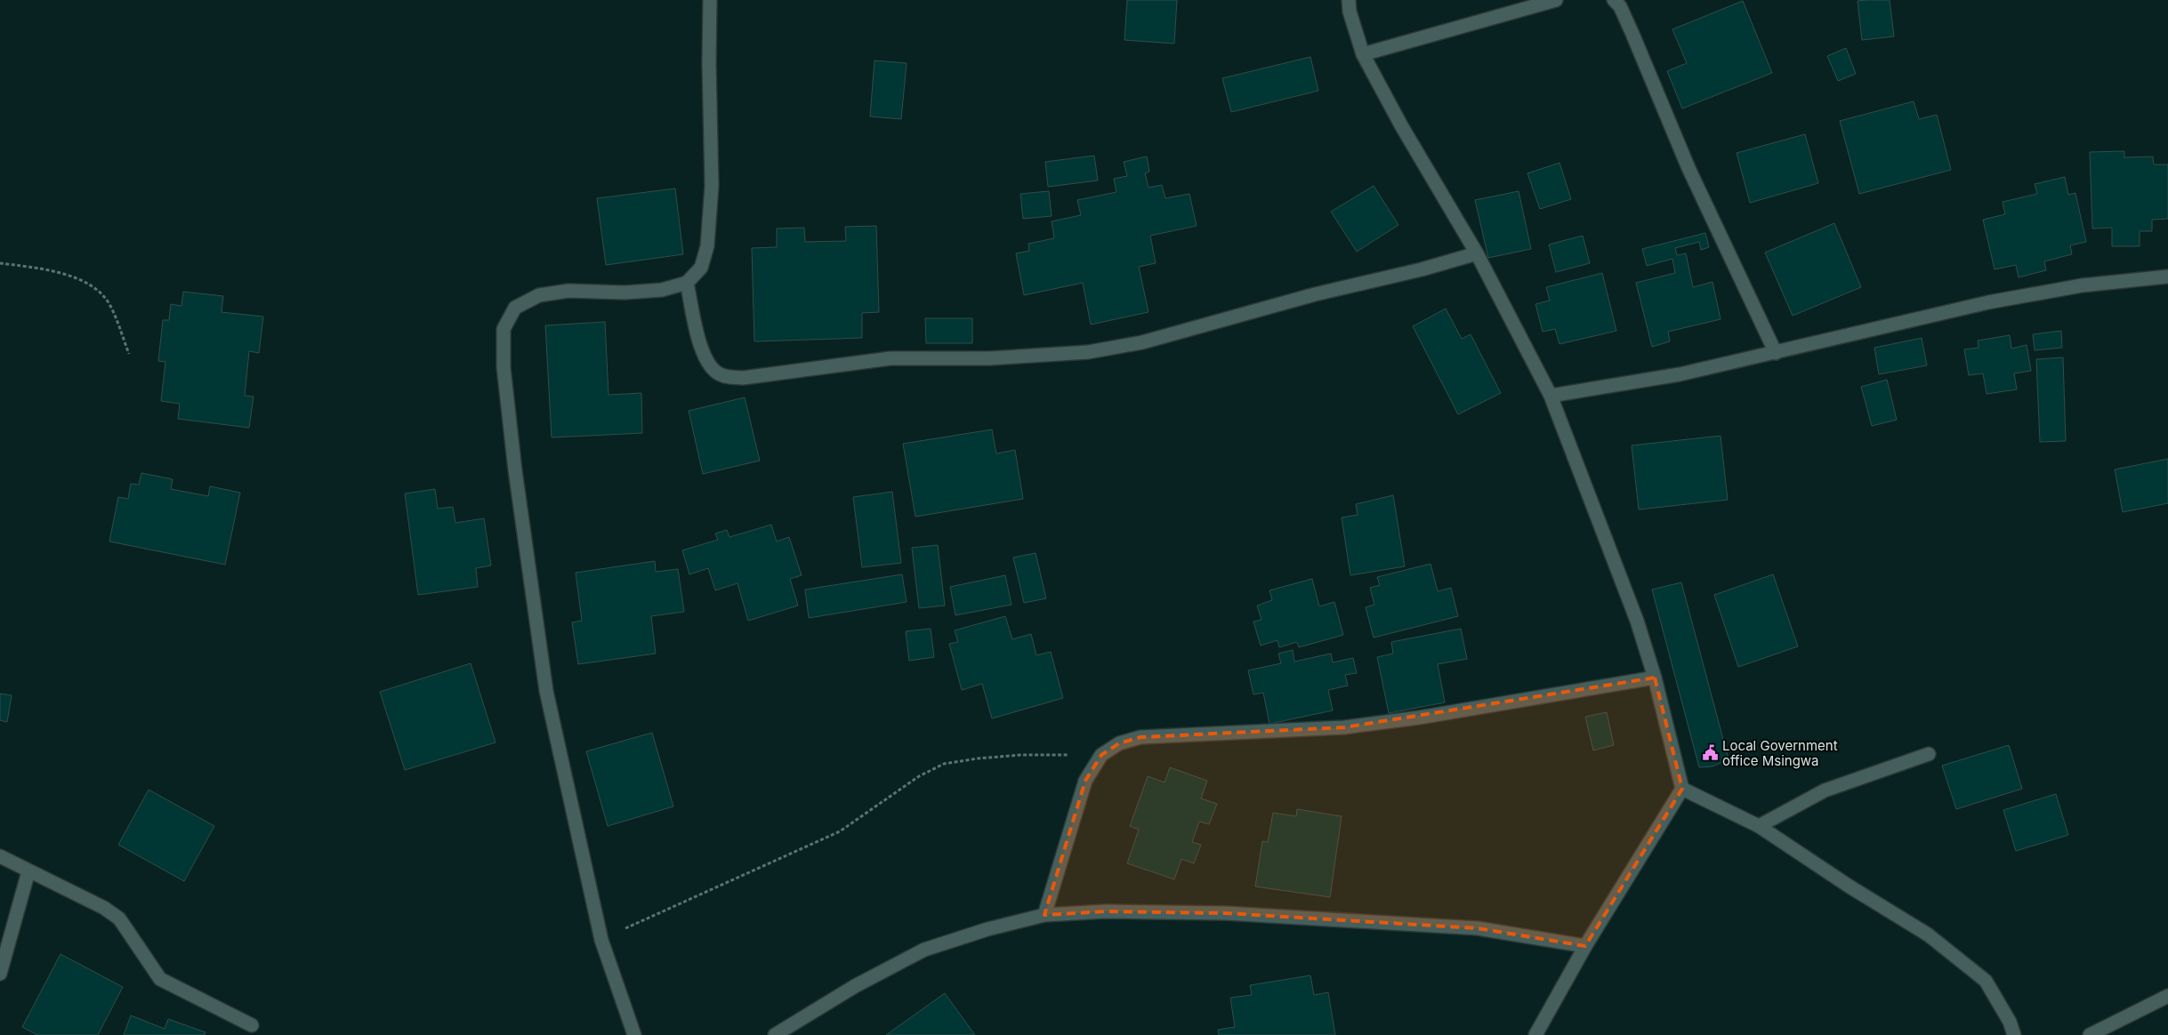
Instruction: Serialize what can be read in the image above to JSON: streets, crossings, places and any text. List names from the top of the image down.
{
  "places": {
    "public building": ["Local Government office Msingwa"]
  }
}
